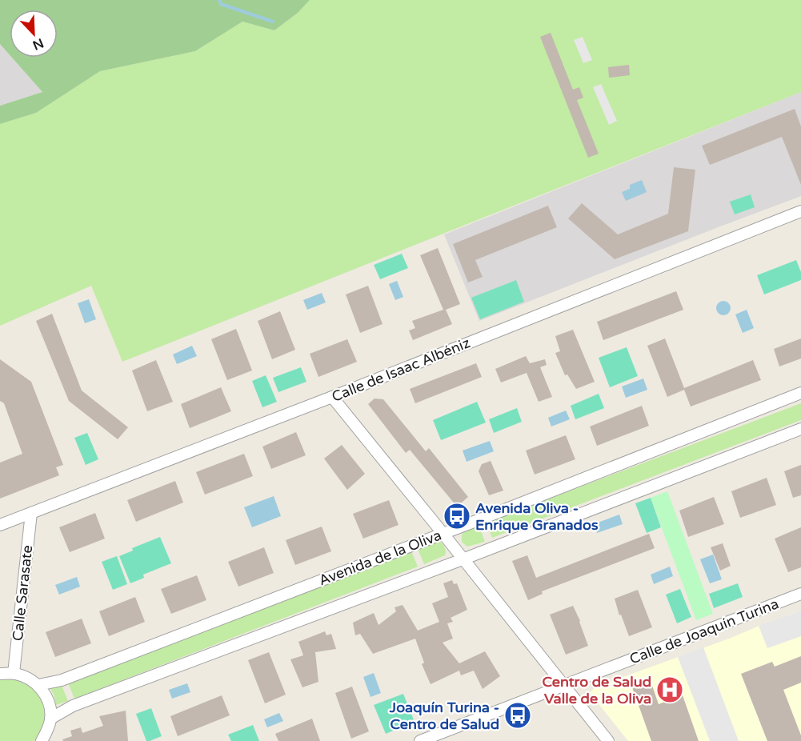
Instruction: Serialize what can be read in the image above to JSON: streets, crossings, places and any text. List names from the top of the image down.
{
  "streets": {
    "street": [
      "Calle de Isaac Albéniz",
      "Avenida de la Oliva",
      "Calle Sarasate",
      "Calle de Joaquín Turina"
    ]
  },
  "crossings": [
    ["Calle de Isaac Albéniz", "Calle Sarasate"]
  ],
  "places": {
    "bus stop": ["Avenida Oliva - Enrique Granados", "Joaquín Turina - Centro de Salud"],
    "hospital": ["Centro de Salud Valle de la Oliva"]
  },
  "north": "bottom right"
}
